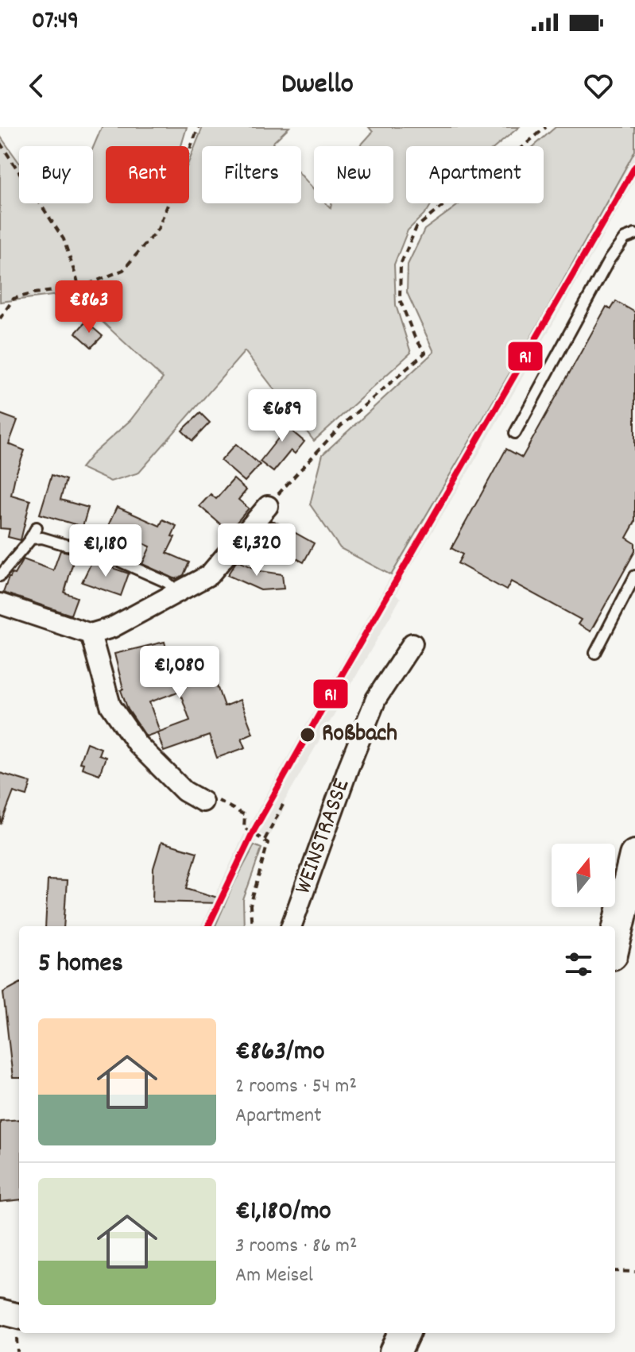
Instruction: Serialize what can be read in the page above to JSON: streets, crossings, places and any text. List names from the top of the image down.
{
  "streets": {
    "street": ["WEINSTRASSE"]
  },
  "places": ["Roßbach"],
  "lines": ["transit line R1"],
  "north": "top",
  "page": {
    "status": "07:49",
    "header": "Dwello",
    "chip": [
      "Buy",
      "Rent",
      "Filters",
      "New",
      "Apartment"
    ],
    "price": [
      "€863",
      "€689",
      "€1,320",
      "€1,180",
      "€1,080"
    ],
    "heading": "5 homes",
    "list": [
      {
        "name": "€863/mo",
        "note": "2 rooms · 54 m² · Apartment"
      },
      {
        "name": "€1,180/mo",
        "note": "3 rooms · 86 m² · Am Meisel"
      }
    ]
  }
}
